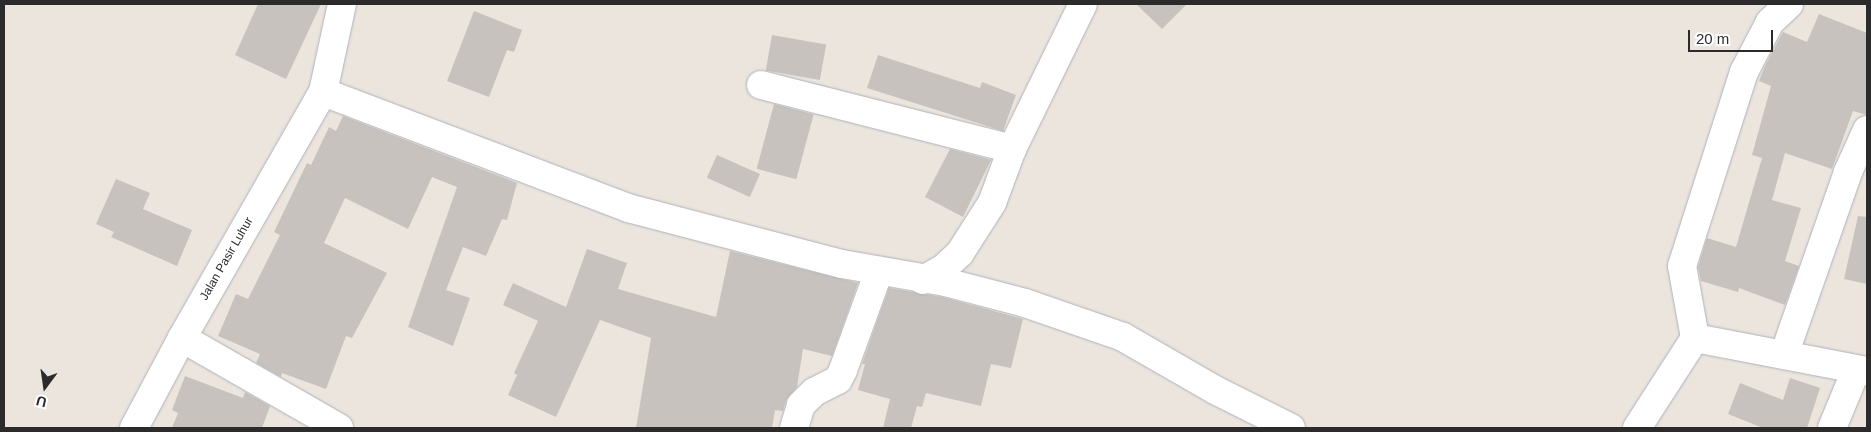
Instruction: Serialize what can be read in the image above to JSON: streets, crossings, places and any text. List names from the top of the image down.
{
  "streets": {
    "street": ["Jalan Pasir Luhur"]
  },
  "scale_bar": "20 m",
  "north": "bottom"
}
